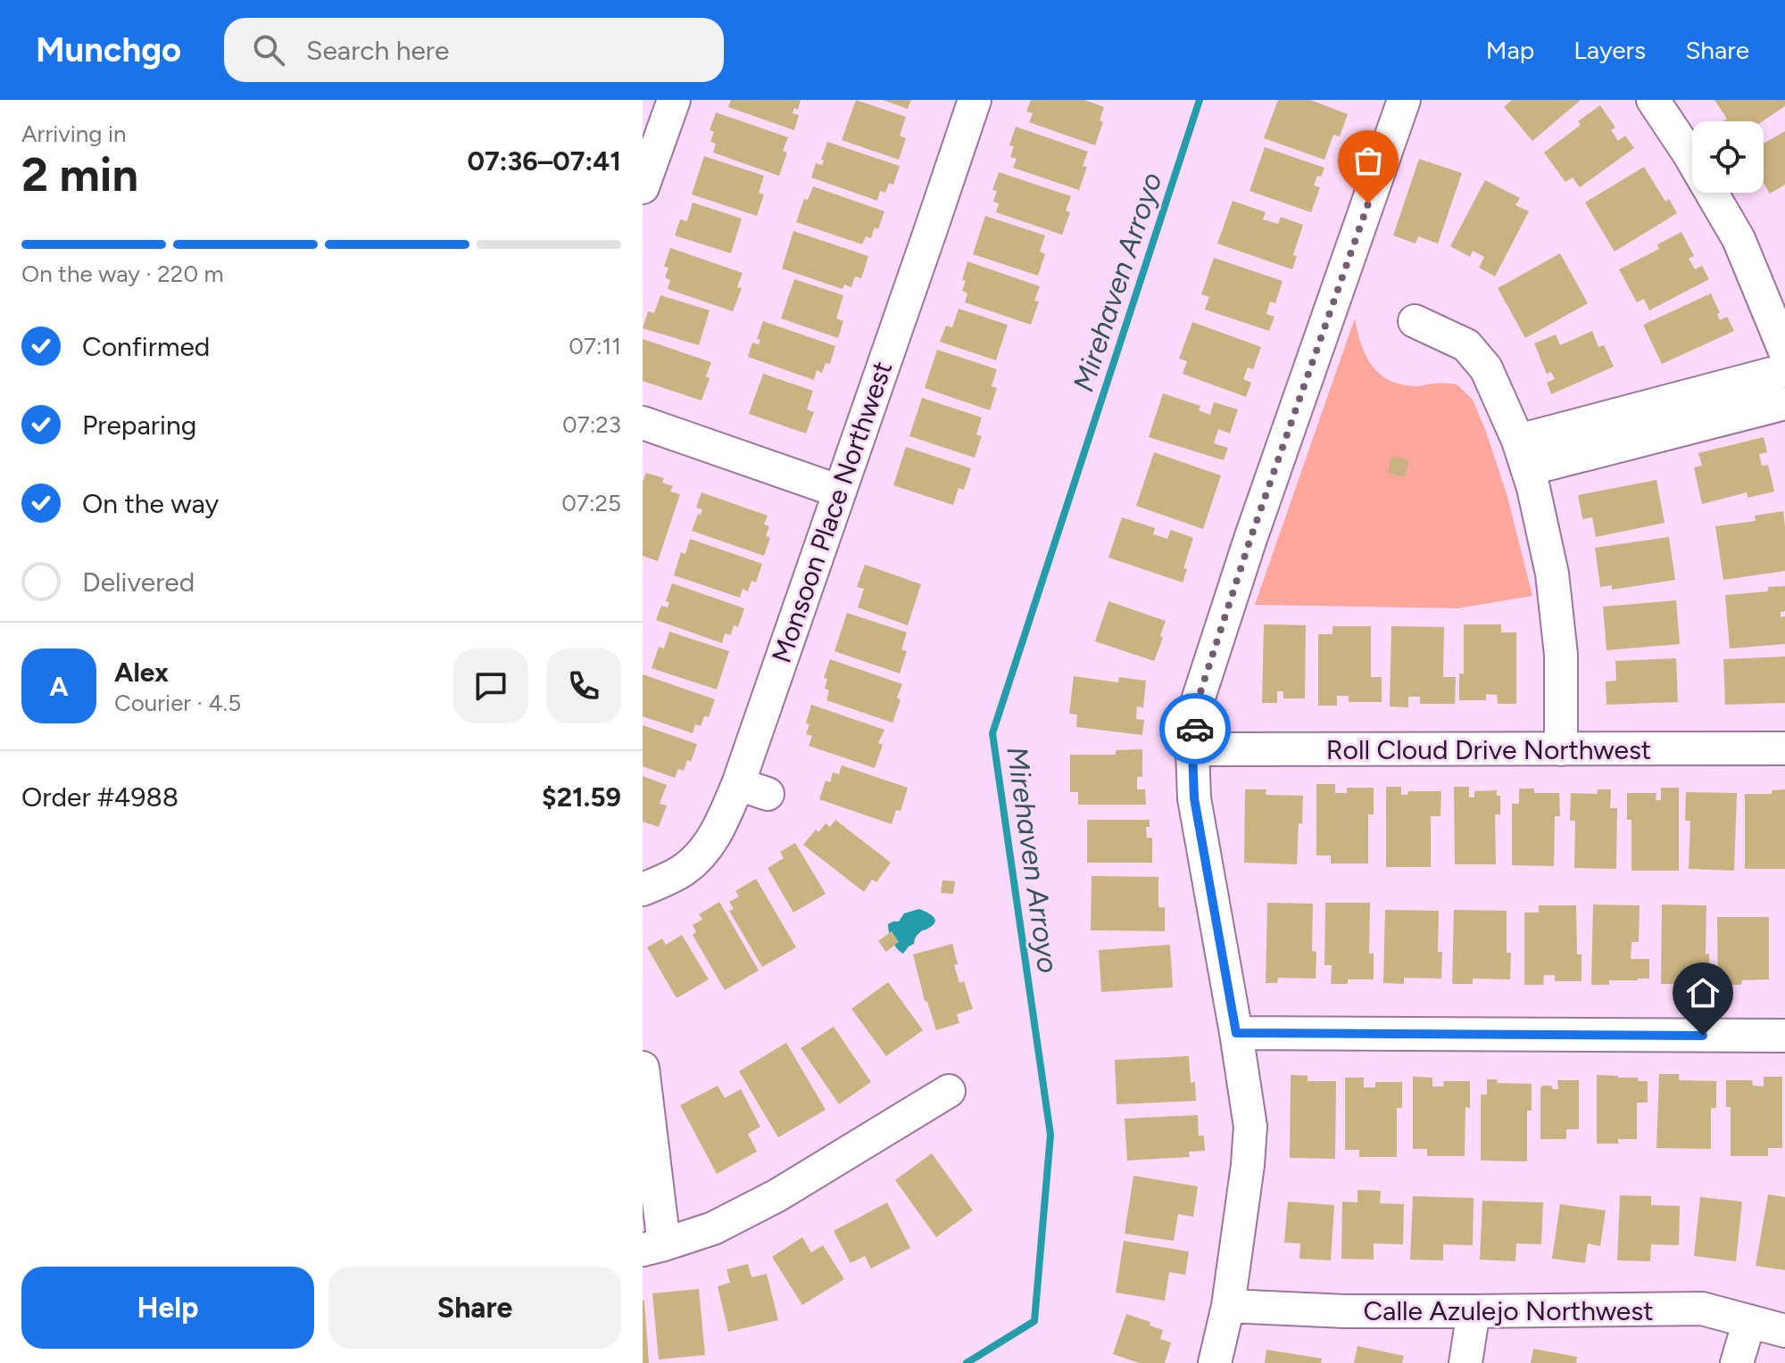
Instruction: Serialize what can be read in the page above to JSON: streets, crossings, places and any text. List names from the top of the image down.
{
  "streets": {
    "street": ["Monsoon Place Northwest", "Roll Cloud Drive Northwest", "Calle Azulejo Northwest"]
  },
  "water": ["Mirehaven Arroyo"],
  "page": {
    "header": "Munchgo",
    "search": "Search here",
    "nav": ["Map", "Layers", "Share"],
    "heading": ["2 min", "Arriving in", "07:36–07:41"],
    "panel": [
      "Alex",
      "Courier · 4.5",
      "Order #4988",
      "$21.59"
    ],
    "bar": "On the way · 220 m",
    "list": [
      ["Confirmed", "07:11"],
      ["Preparing", "07:23"],
      ["On the way", "07:25"],
      "Delivered"
    ],
    "round": "A",
    "buttons": ["Help", "Share"]
  }
}
